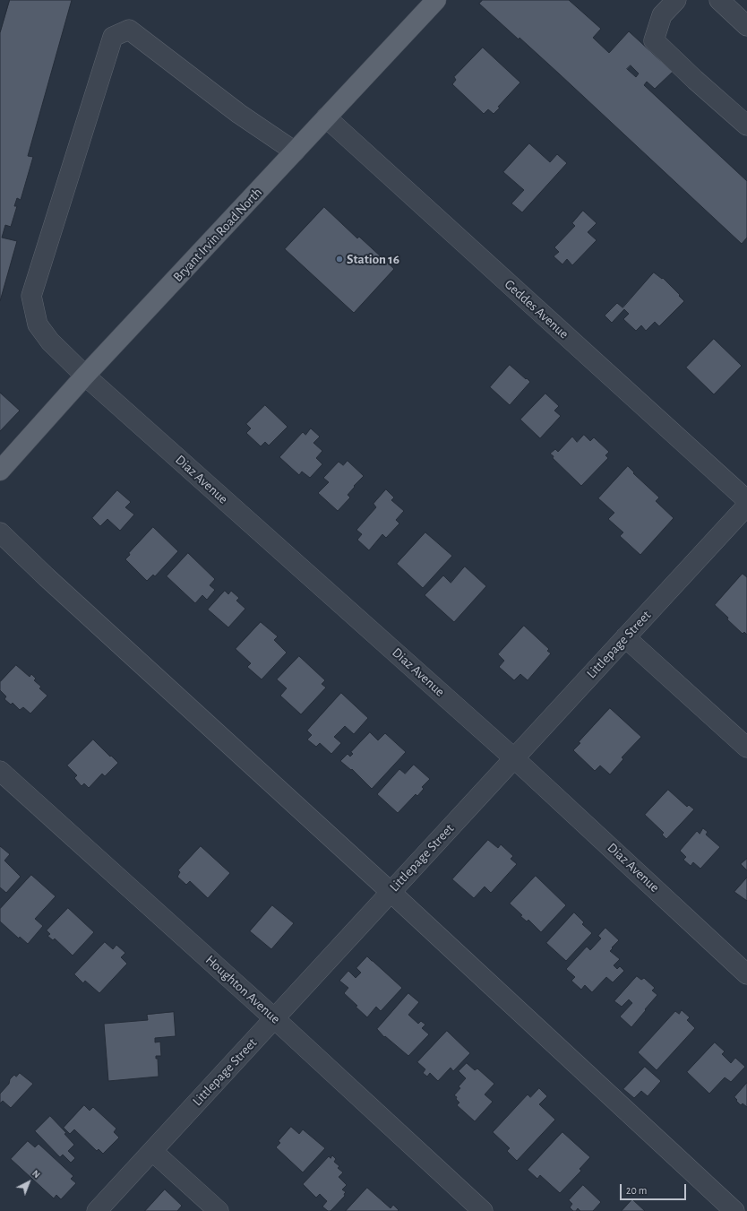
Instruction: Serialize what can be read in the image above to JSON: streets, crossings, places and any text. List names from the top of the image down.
{
  "streets": {
    "main road": ["Bryant Irvin Road North"],
    "street": [
      "Geddes Avenue",
      "Diaz Avenue",
      "Littlepage Street",
      "Houghton Avenue"
    ]
  },
  "crossings": [
    ["Bryant Irvin Road North", "Geddes Avenue"],
    ["Bryant Irvin Road North", "Diaz Avenue"],
    ["Diaz Avenue", "Littlepage Street"],
    ["Littlepage Street", "Houghton Avenue"]
  ],
  "places": ["Station 16"],
  "scale_bar": "20 m",
  "north": "top right"
}
